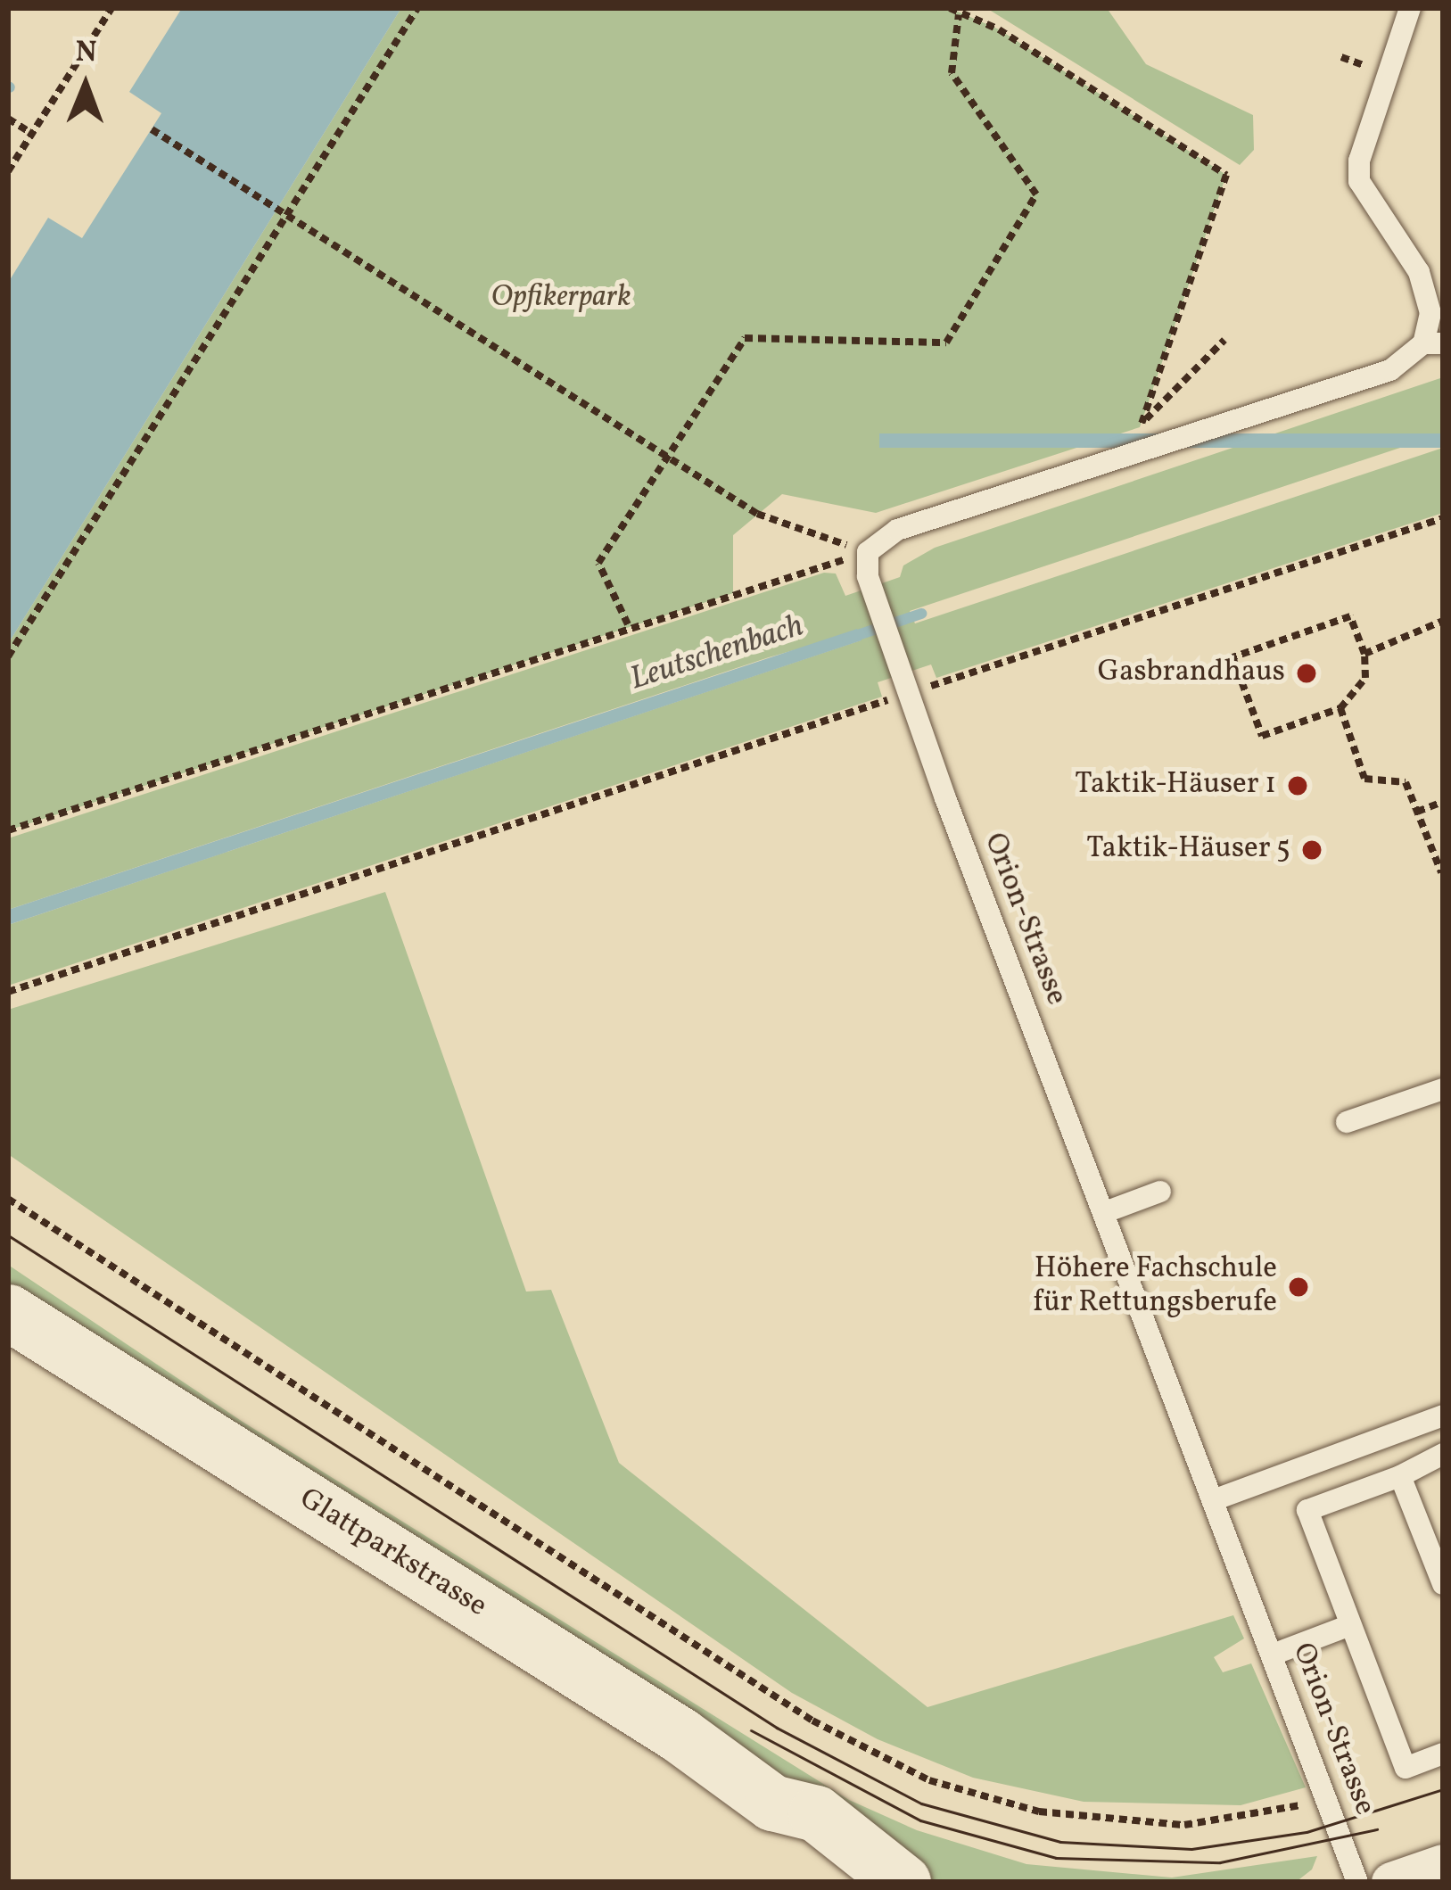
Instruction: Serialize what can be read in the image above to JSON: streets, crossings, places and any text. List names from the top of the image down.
{
  "streets": {
    "street": ["Glattparkstrasse"],
    "lane": ["Orion-Strasse"]
  },
  "water": ["Leutschenbach"],
  "parks": ["Opfikerpark"],
  "places": [
    "Gasbrandhaus",
    "Taktik-Häuser 1",
    "Taktik-Häuser 5",
    "Höhere Fachschule für Rettungsberufe"
  ],
  "north": "top"
}
